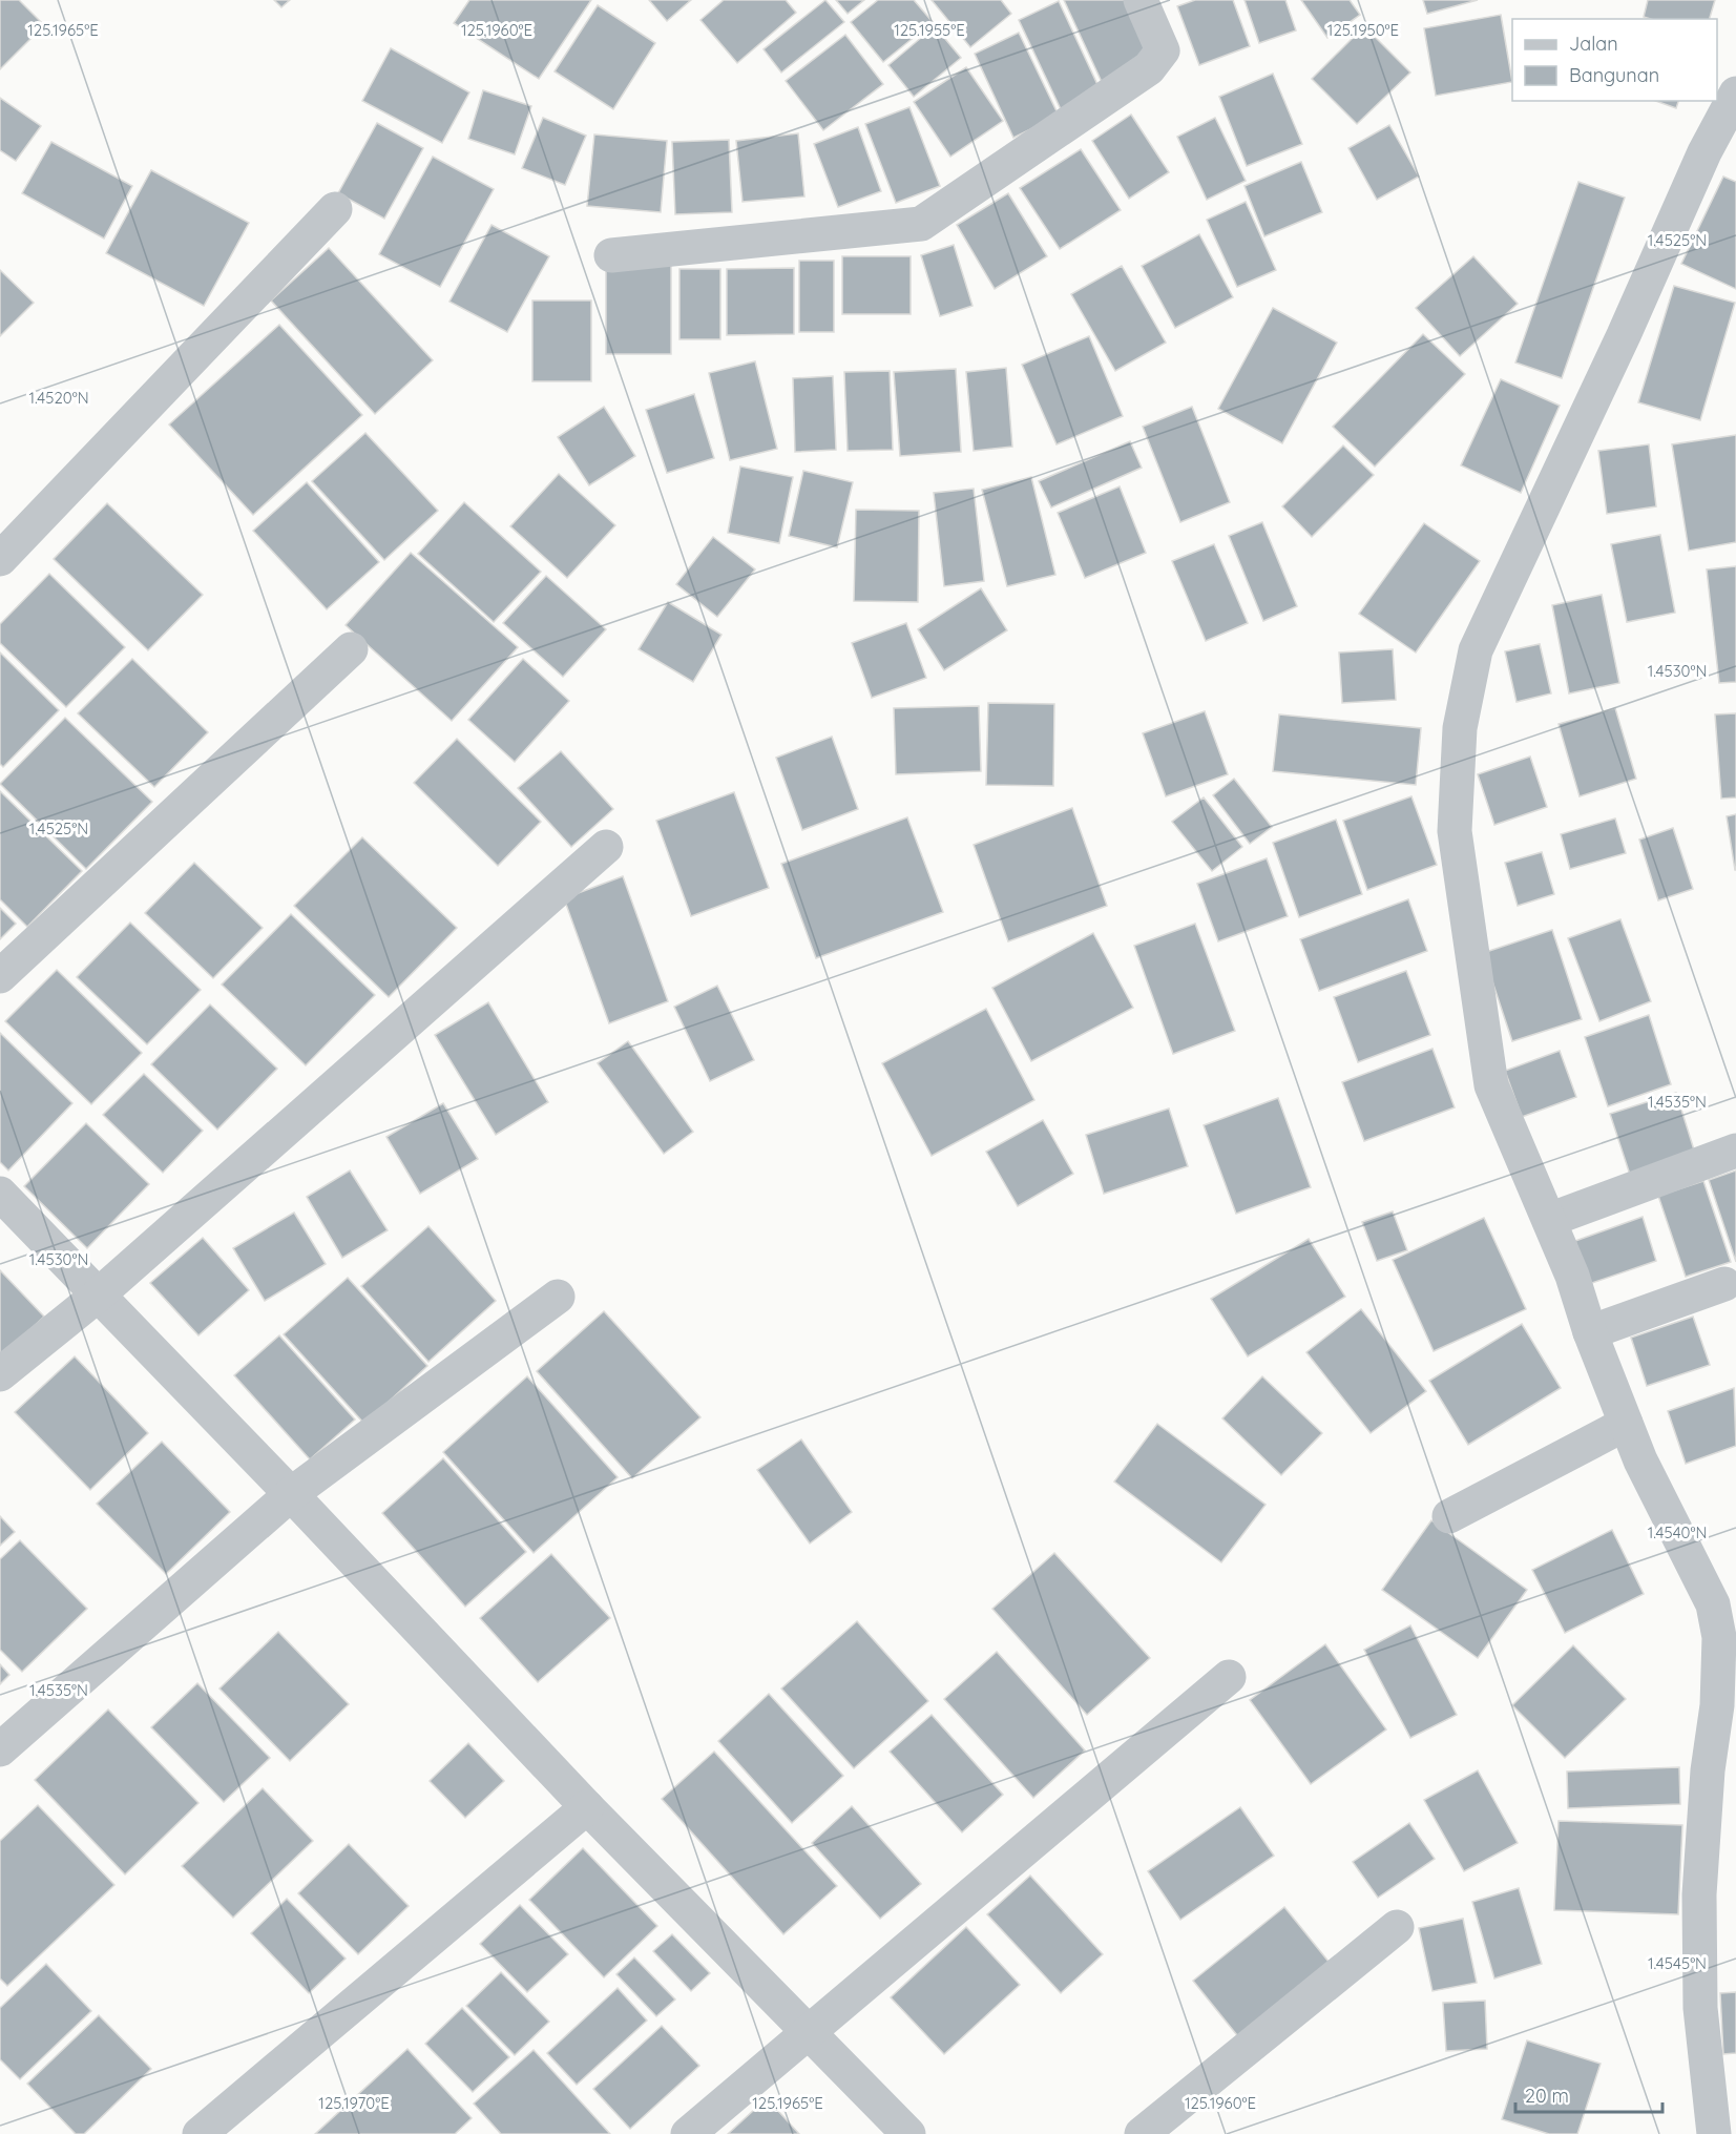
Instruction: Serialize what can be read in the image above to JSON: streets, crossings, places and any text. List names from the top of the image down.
{
  "legend": ["Jalan", "Bangunan"],
  "scale_bar": "20 m",
  "coordinates": [
    "125.1965°E",
    "125.1960°E",
    "125.1955°E",
    "125.1950°E",
    "1.4525°N",
    "1.4520°N",
    "1.4530°N",
    "1.4535°N",
    "1.4540°N",
    "1.4545°N",
    "125.1970°E"
  ]
}
